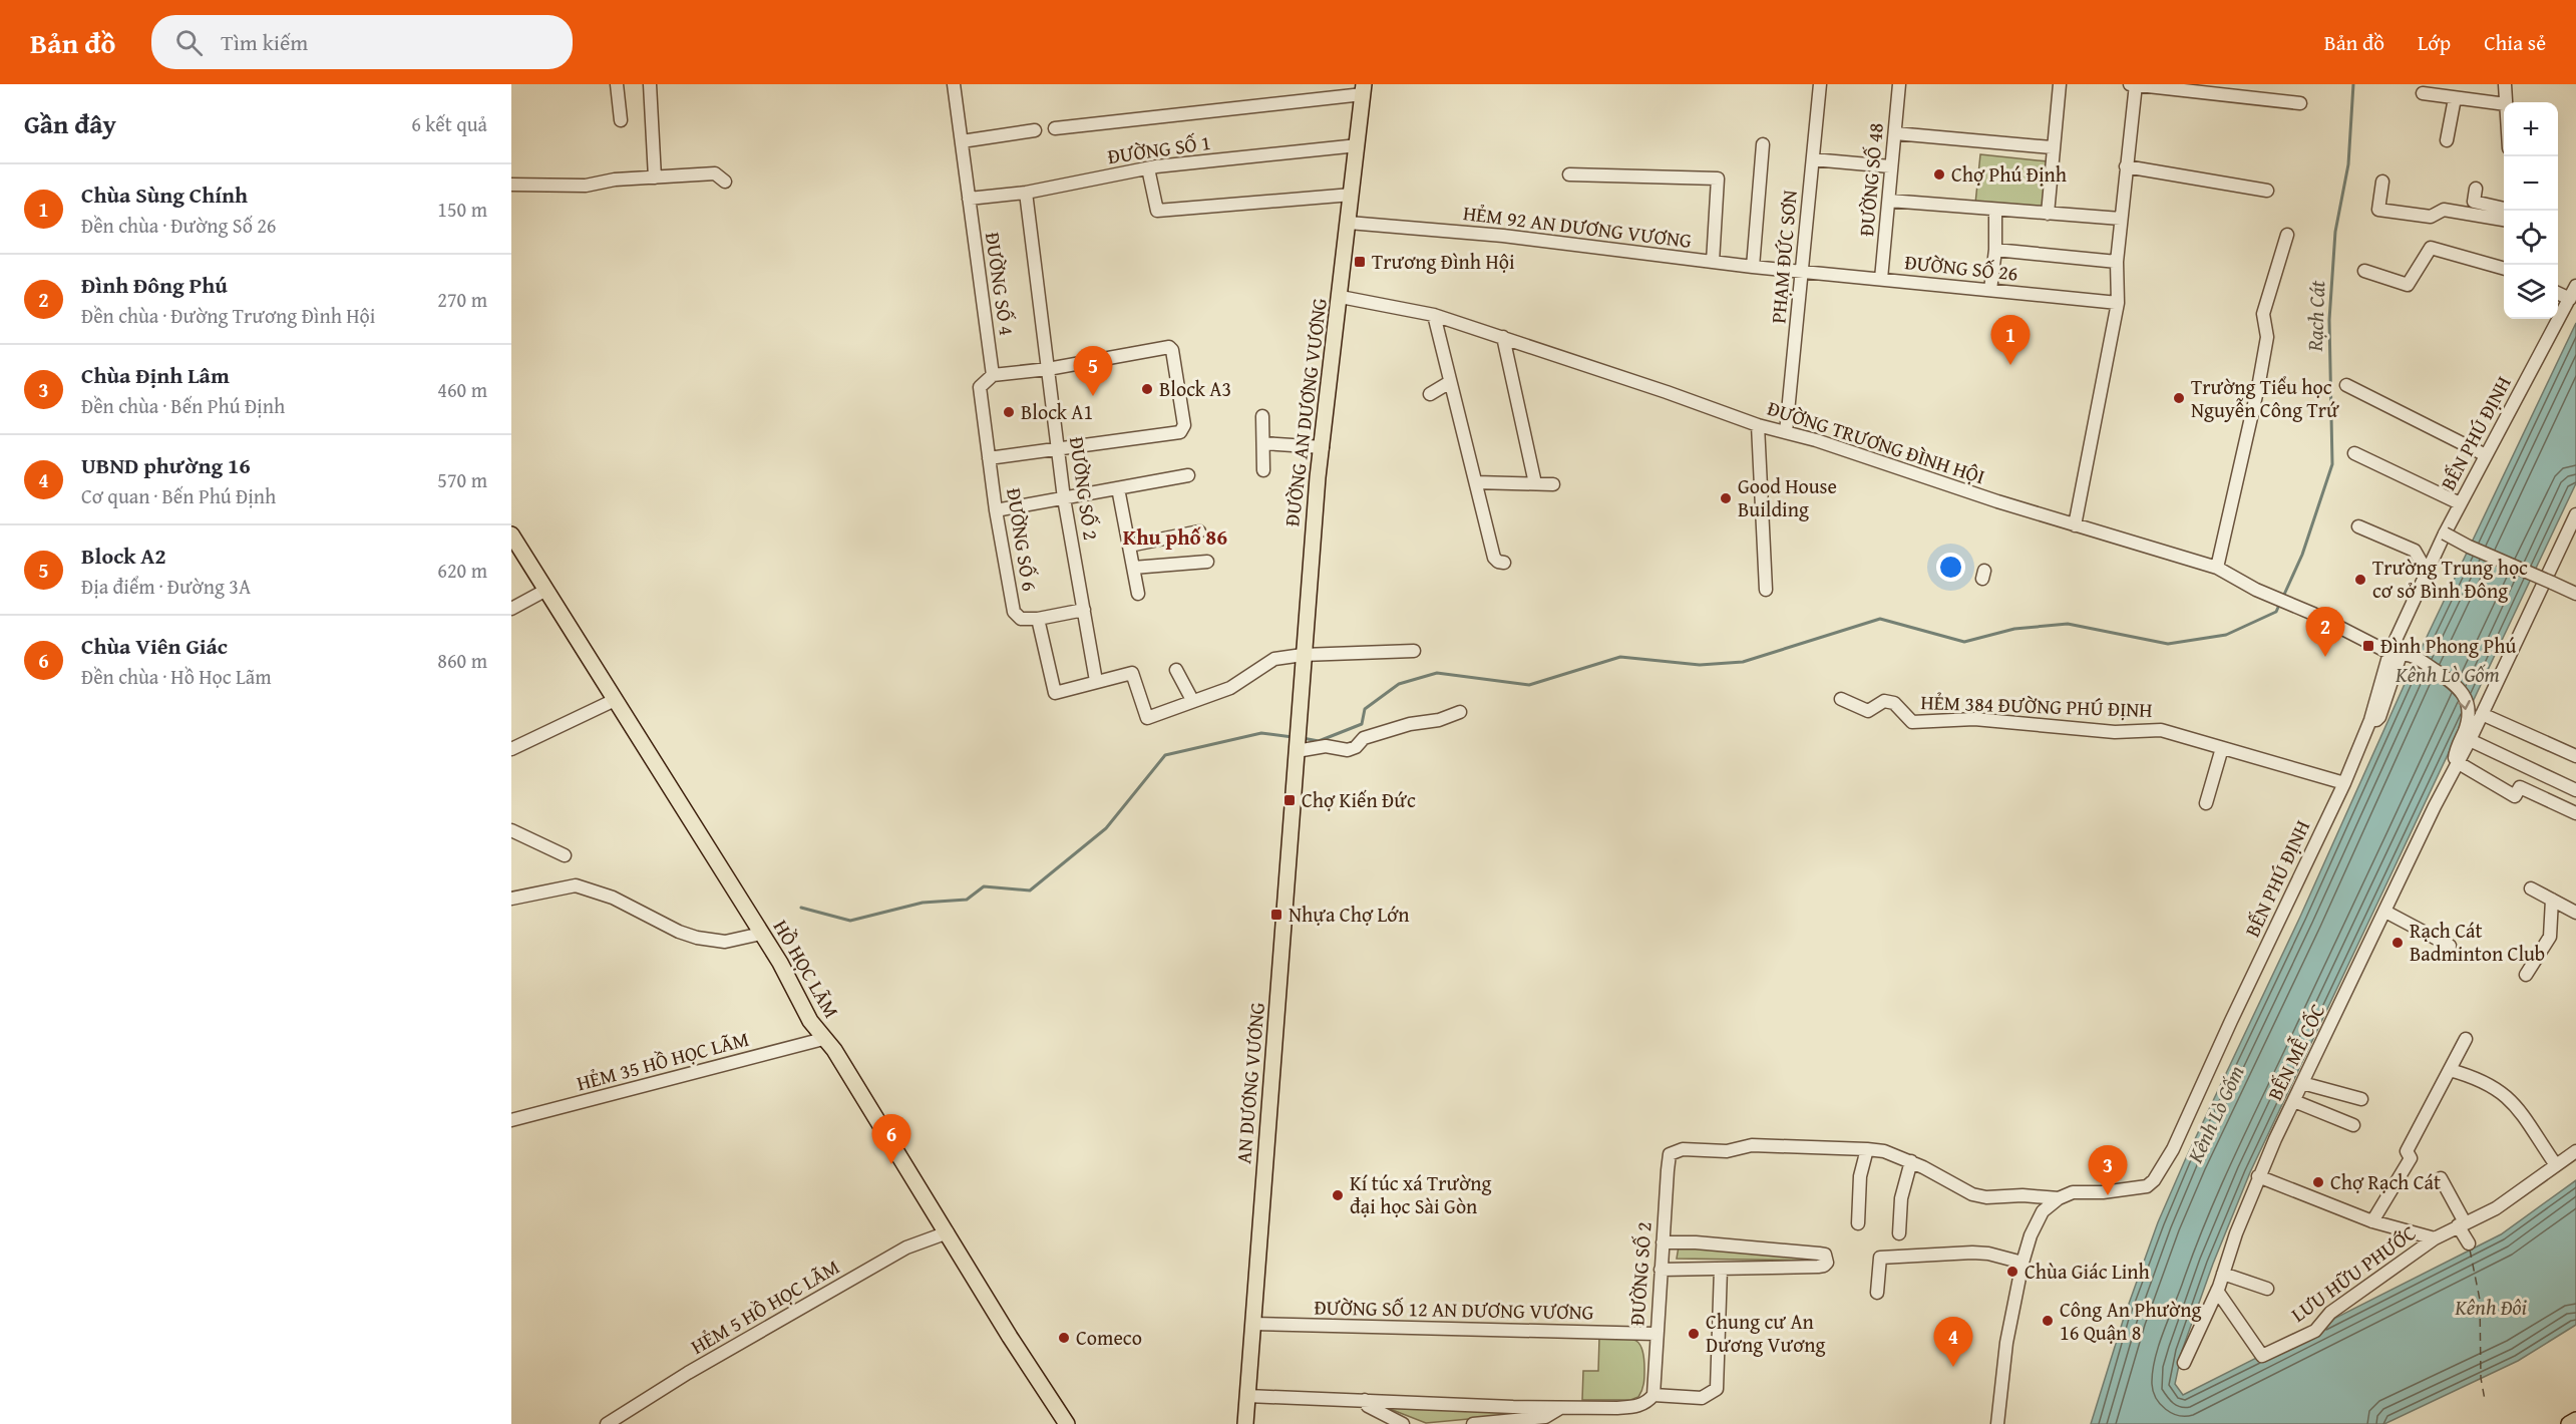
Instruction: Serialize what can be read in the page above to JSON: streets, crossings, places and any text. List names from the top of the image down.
{
  "streets": {
    "main road": ["ĐƯỜNG AN DƯƠNG VƯƠNG", "HỒ HỌC LÃM", "AN DƯƠNG VƯƠNG"],
    "street": [
      "ĐƯỜNG SỐ 1",
      "ĐƯỜNG SỐ 48",
      "HẺM 92 AN DƯƠNG VƯƠNG",
      "PHẠM ĐỨC SƠN",
      "ĐƯỜNG SỐ 26",
      "ĐƯỜNG SỐ 4",
      "BẾN PHÚ ĐỊNH",
      "ĐƯỜNG TRƯƠNG ĐÌNH HỘI",
      "ĐƯỜNG SỐ 2",
      "ĐƯỜNG SỐ 6",
      "HẺM 384 ĐƯỜNG PHÚ ĐỊNH",
      "BẾN MỄ CỐC",
      "HẺM 35 HỒ HỌC LÃM",
      "LƯU HỮU PHƯỚC",
      "HẺM 5 HỒ HỌC LÃM",
      "ĐƯỜNG SỐ 12 AN DƯƠNG VƯƠNG"
    ]
  },
  "crossings": [
    ["ĐƯỜNG SỐ 1", "ĐƯỜNG SỐ 4"],
    ["ĐƯỜNG SỐ 1", "ĐƯỜNG AN DƯƠNG VƯƠNG"],
    ["ĐƯỜNG SỐ 1", "ĐƯỜNG SỐ 2"],
    ["ĐƯỜNG SỐ 48", "PHẠM ĐỨC SƠN"],
    ["ĐƯỜNG SỐ 48", "ĐƯỜNG SỐ 26"],
    ["HẺM 92 AN DƯƠNG VƯƠNG", "PHẠM ĐỨC SƠN"],
    ["HẺM 92 AN DƯƠNG VƯƠNG", "ĐƯỜNG SỐ 26"],
    ["HẺM 92 AN DƯƠNG VƯƠNG", "ĐƯỜNG AN DƯƠNG VƯƠNG"],
    ["PHẠM ĐỨC SƠN", "ĐƯỜNG SỐ 26"],
    ["PHẠM ĐỨC SƠN", "ĐƯỜNG TRƯƠNG ĐÌNH HỘI"],
    ["ĐƯỜNG SỐ 4", "ĐƯỜNG SỐ 6"],
    ["ĐƯỜNG AN DƯƠNG VƯƠNG", "ĐƯỜNG TRƯƠNG ĐÌNH HỘI"],
    ["ĐƯỜNG AN DƯƠNG VƯƠNG", "AN DƯƠNG VƯƠNG"],
    ["BẾN PHÚ ĐỊNH", "ĐƯỜNG TRƯƠNG ĐÌNH HỘI"],
    ["BẾN PHÚ ĐỊNH", "HẺM 384 ĐƯỜNG PHÚ ĐỊNH"],
    ["ĐƯỜNG SỐ 2", "ĐƯỜNG SỐ 6"],
    ["ĐƯỜNG SỐ 2", "ĐƯỜNG SỐ 12 AN DƯƠNG VƯƠNG"],
    ["HỒ HỌC LÃM", "HẺM 35 HỒ HỌC LÃM"],
    ["HỒ HỌC LÃM", "HẺM 5 HỒ HỌC LÃM"],
    ["BẾN MỄ CỐC", "LƯU HỮU PHƯỚC"],
    ["AN DƯƠNG VƯƠNG", "ĐƯỜNG SỐ 12 AN DƯƠNG VƯƠNG"]
  ],
  "districts": ["Khu phố 86"],
  "water": ["Rạch Cát", "Kênh Lò Gốm", "Kênh Đôi"],
  "places": {
    "other": [
      "Chợ Phú Định",
      "Block A3",
      "Trường Tiểu học Nguyễn Công Trứ",
      "Block A1",
      "Good House Building",
      "Trường Trung học cơ sở Bình Đông",
      "Rạch Cát Badminton Club",
      "Chợ Rạch Cát",
      "Kí túc xá Trường đại học Sài Gòn",
      "Chùa Giác Linh",
      "Công An Phường 16 Quận 8",
      "Chung cư An Dương Vương",
      "Comeco"
    ],
    "transit": [
      "Trương Đình Hội",
      "Đình Phong Phú",
      "Chợ Kiến Đức",
      "Nhựa Chợ Lớn"
    ]
  },
  "page": {
    "header": "Bản đồ",
    "search": "Tìm kiếm",
    "nav": ["Bản đồ", "Lớp", "Chia sẻ"],
    "heading": ["Gần đây", "6 kết quả"],
    "map_buttons": ["+", "−"],
    "list": [
      {
        "mark": "1",
        "name": "Chùa Sùng Chính",
        "note": "Đền chùa · Đường Số 26",
        "value": "150 m"
      },
      {
        "mark": "2",
        "name": "Đình Đông Phú",
        "note": "Đền chùa · Đường Trương Đình Hội",
        "value": "270 m"
      },
      {
        "mark": "3",
        "name": "Chùa Định Lâm",
        "note": "Đền chùa · Bến Phú Định",
        "value": "460 m"
      },
      {
        "mark": "4",
        "name": "UBND phường 16",
        "note": "Cơ quan · Bến Phú Định",
        "value": "570 m"
      },
      {
        "mark": "5",
        "name": "Block A2",
        "note": "Địa điểm · Đường 3A",
        "value": "620 m"
      },
      {
        "mark": "6",
        "name": "Chùa Viên Giác",
        "note": "Đền chùa · Hồ Học Lãm",
        "value": "860 m"
      }
    ],
    "pins": [
      "1",
      "5",
      "2",
      "6",
      "3",
      "4"
    ]
  }
}
